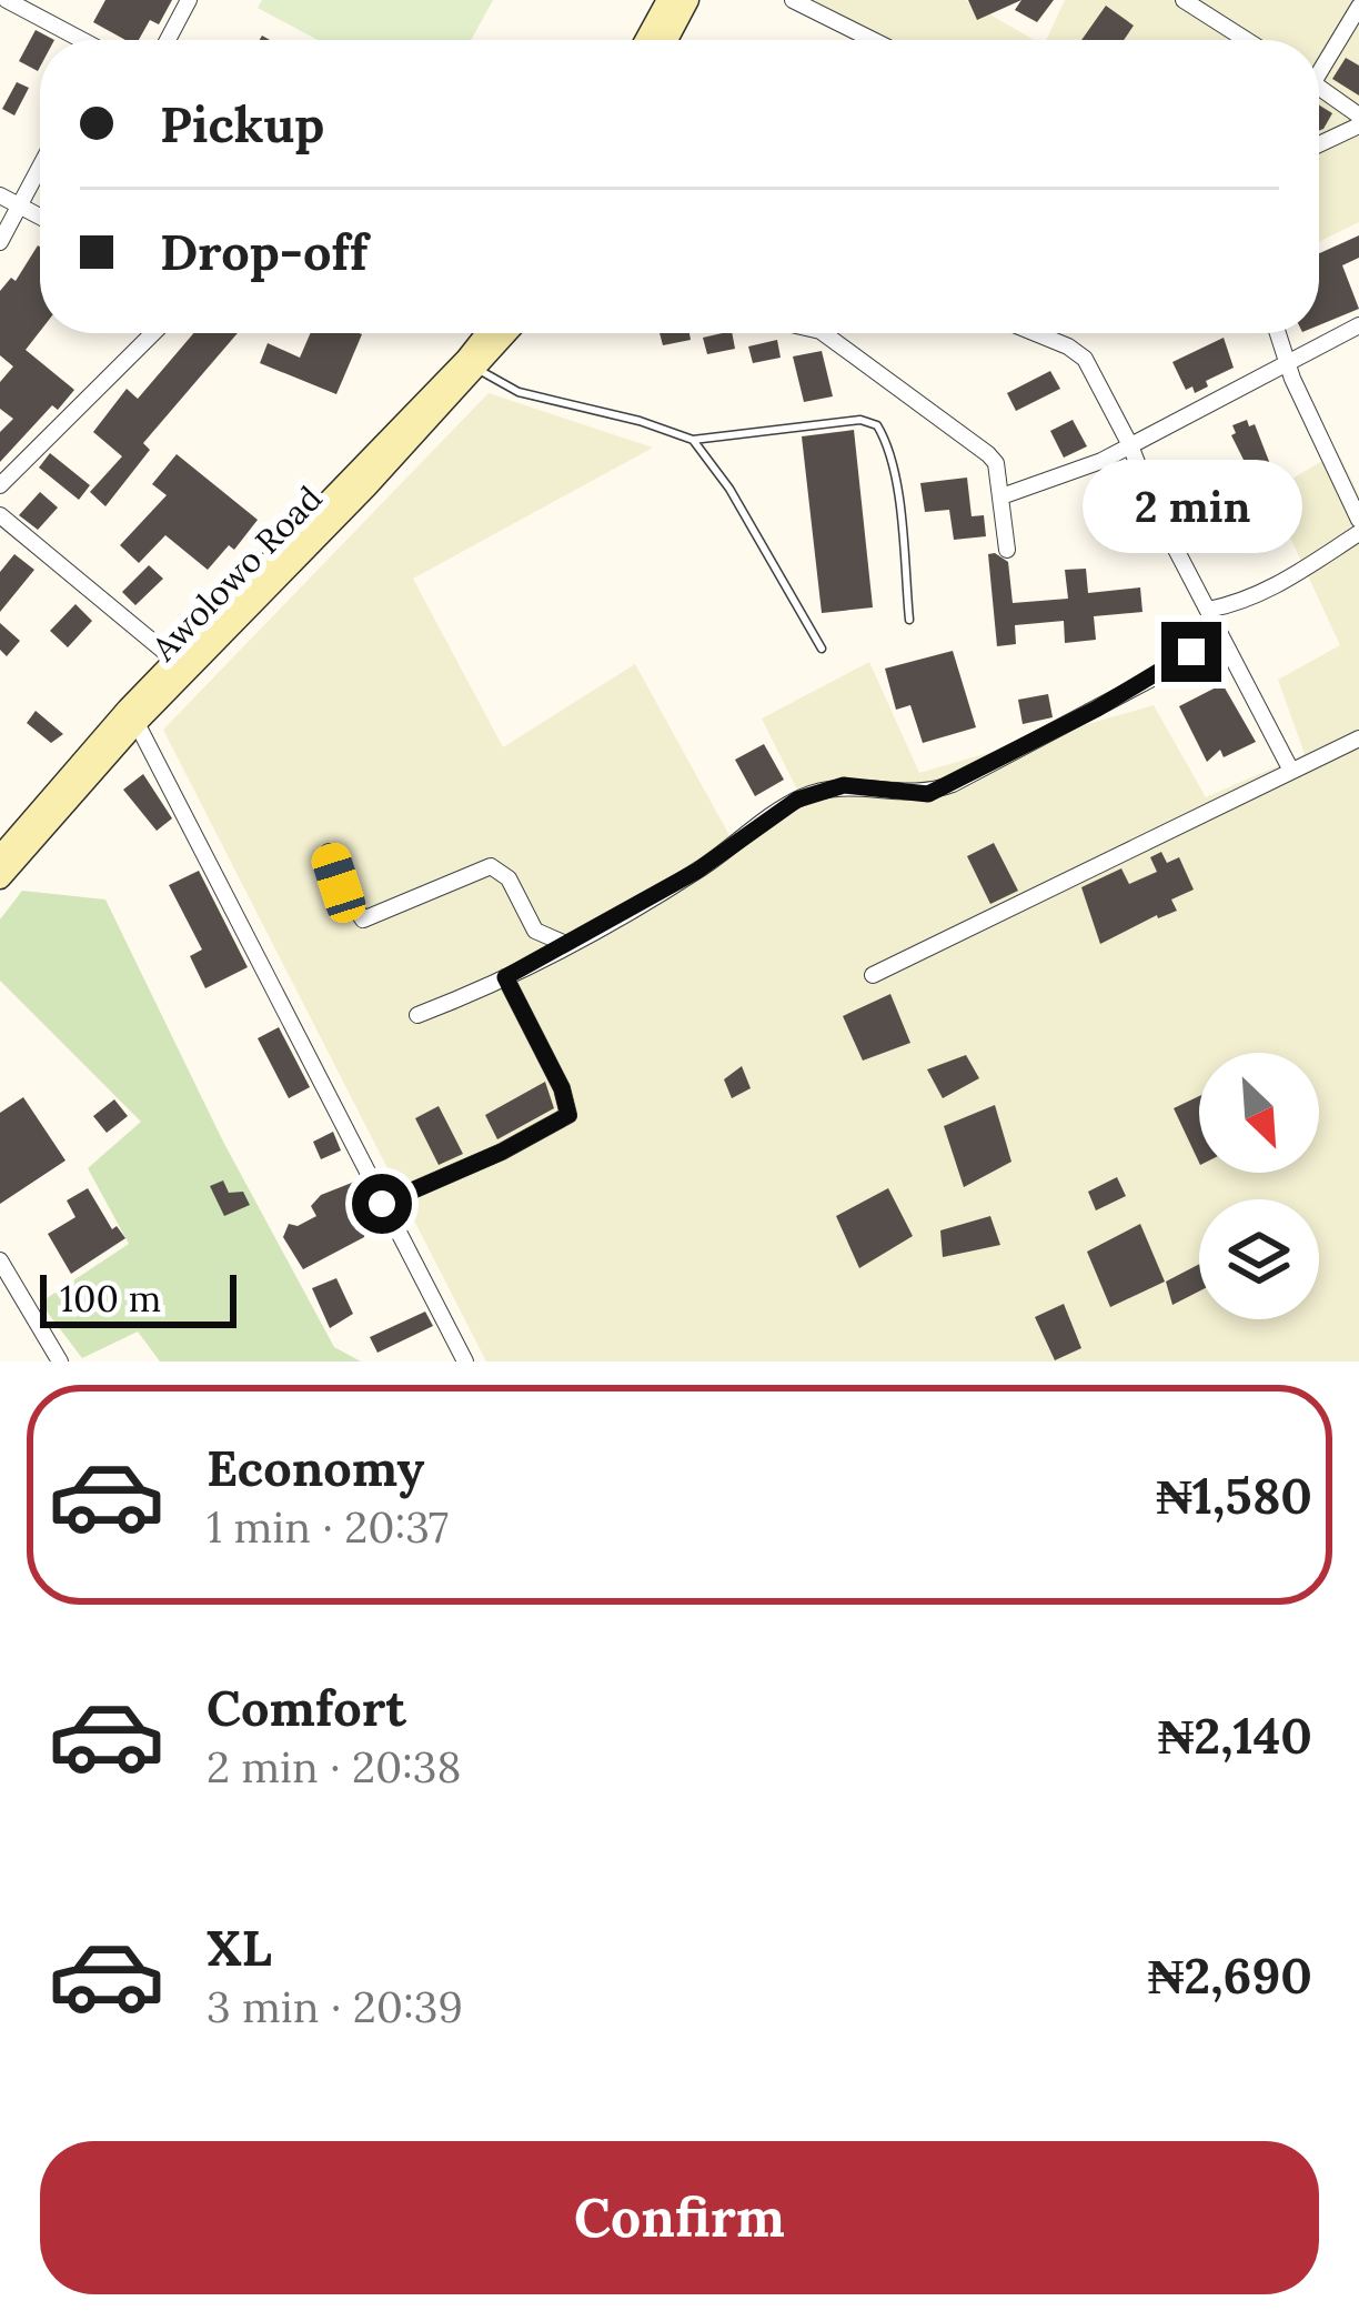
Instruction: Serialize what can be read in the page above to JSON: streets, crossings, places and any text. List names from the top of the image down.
{
  "streets": {
    "main road": ["Awolowo Road"]
  },
  "scale_bar": "100 m",
  "north": "bottom right",
  "page": {
    "banner": ["Pickup", "Drop-off"],
    "bubble": "2 min",
    "scale": "100 m",
    "list": [
      {
        "name": "Economy",
        "note": "1 min · 20:37",
        "value": "₦1,580"
      },
      {
        "name": "Comfort",
        "note": "2 min · 20:38",
        "value": "₦2,140"
      },
      {
        "name": "XL",
        "note": "3 min · 20:39",
        "value": "₦2,690"
      }
    ],
    "buttons": "Confirm"
  }
}
